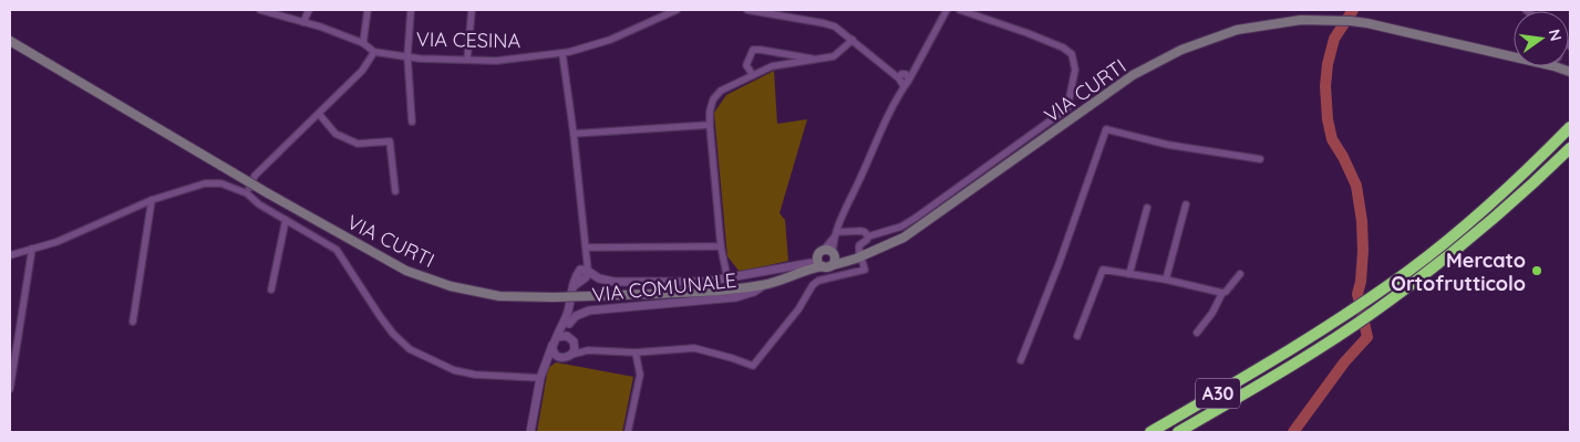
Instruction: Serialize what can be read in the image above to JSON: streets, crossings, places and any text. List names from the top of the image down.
{
  "streets": {
    "highway": ["A30"],
    "main road": ["VIA CURTI"],
    "street": ["VIA CESINA", "VIA COMUNALE"]
  },
  "crossings": [
    ["VIA CURTI", "VIA COMUNALE"]
  ],
  "places": ["Mercato Ortofrutticolo"],
  "north": "right"
}
